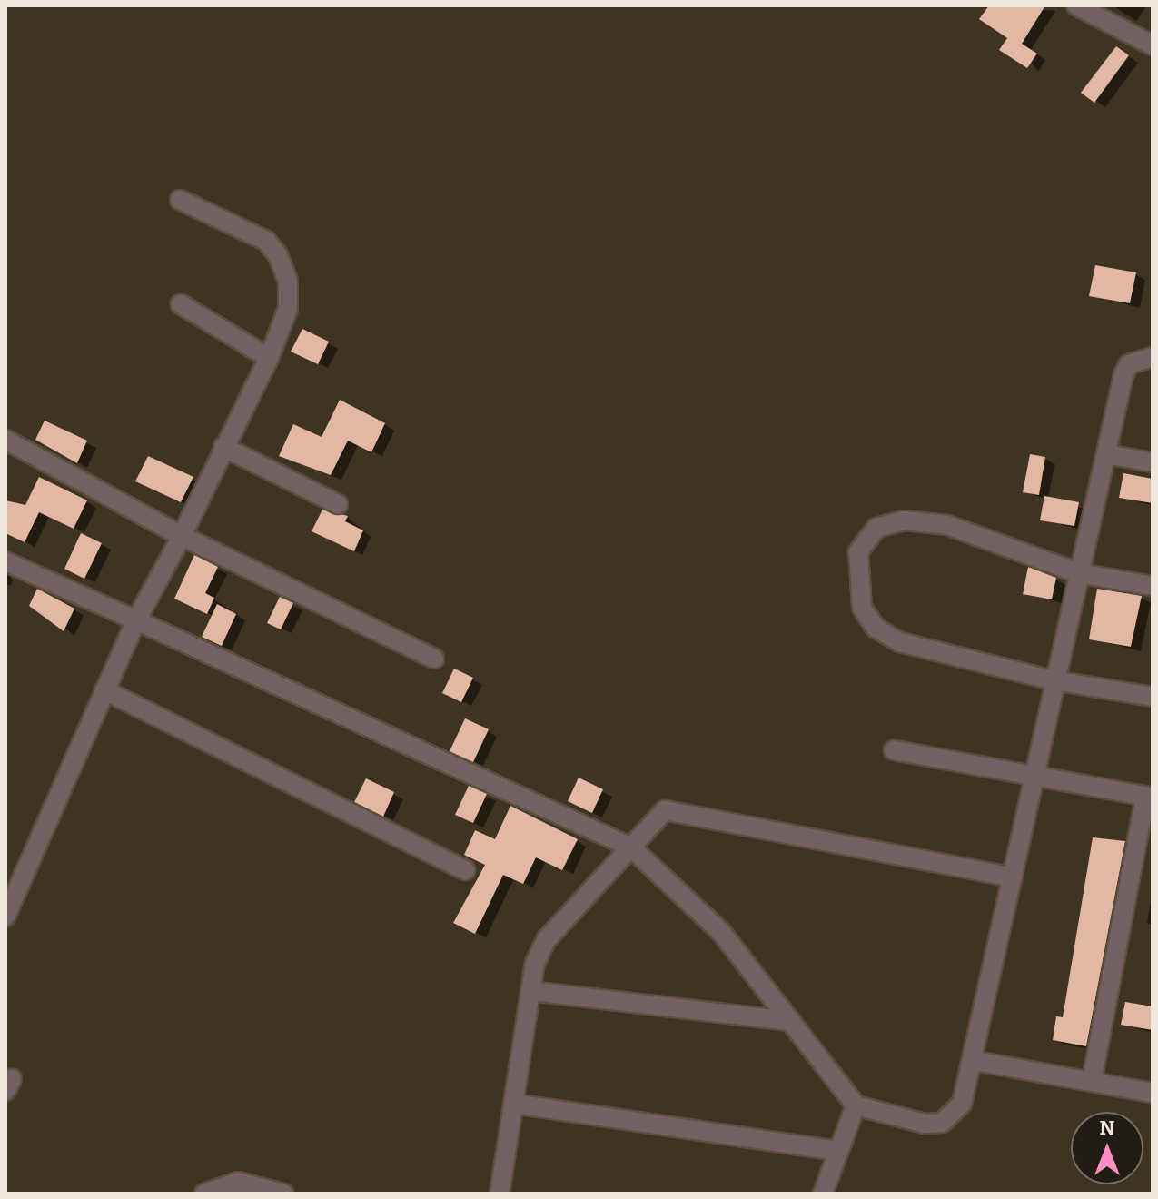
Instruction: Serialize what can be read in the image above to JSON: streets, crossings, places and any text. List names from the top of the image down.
{
  "north": "top"
}
